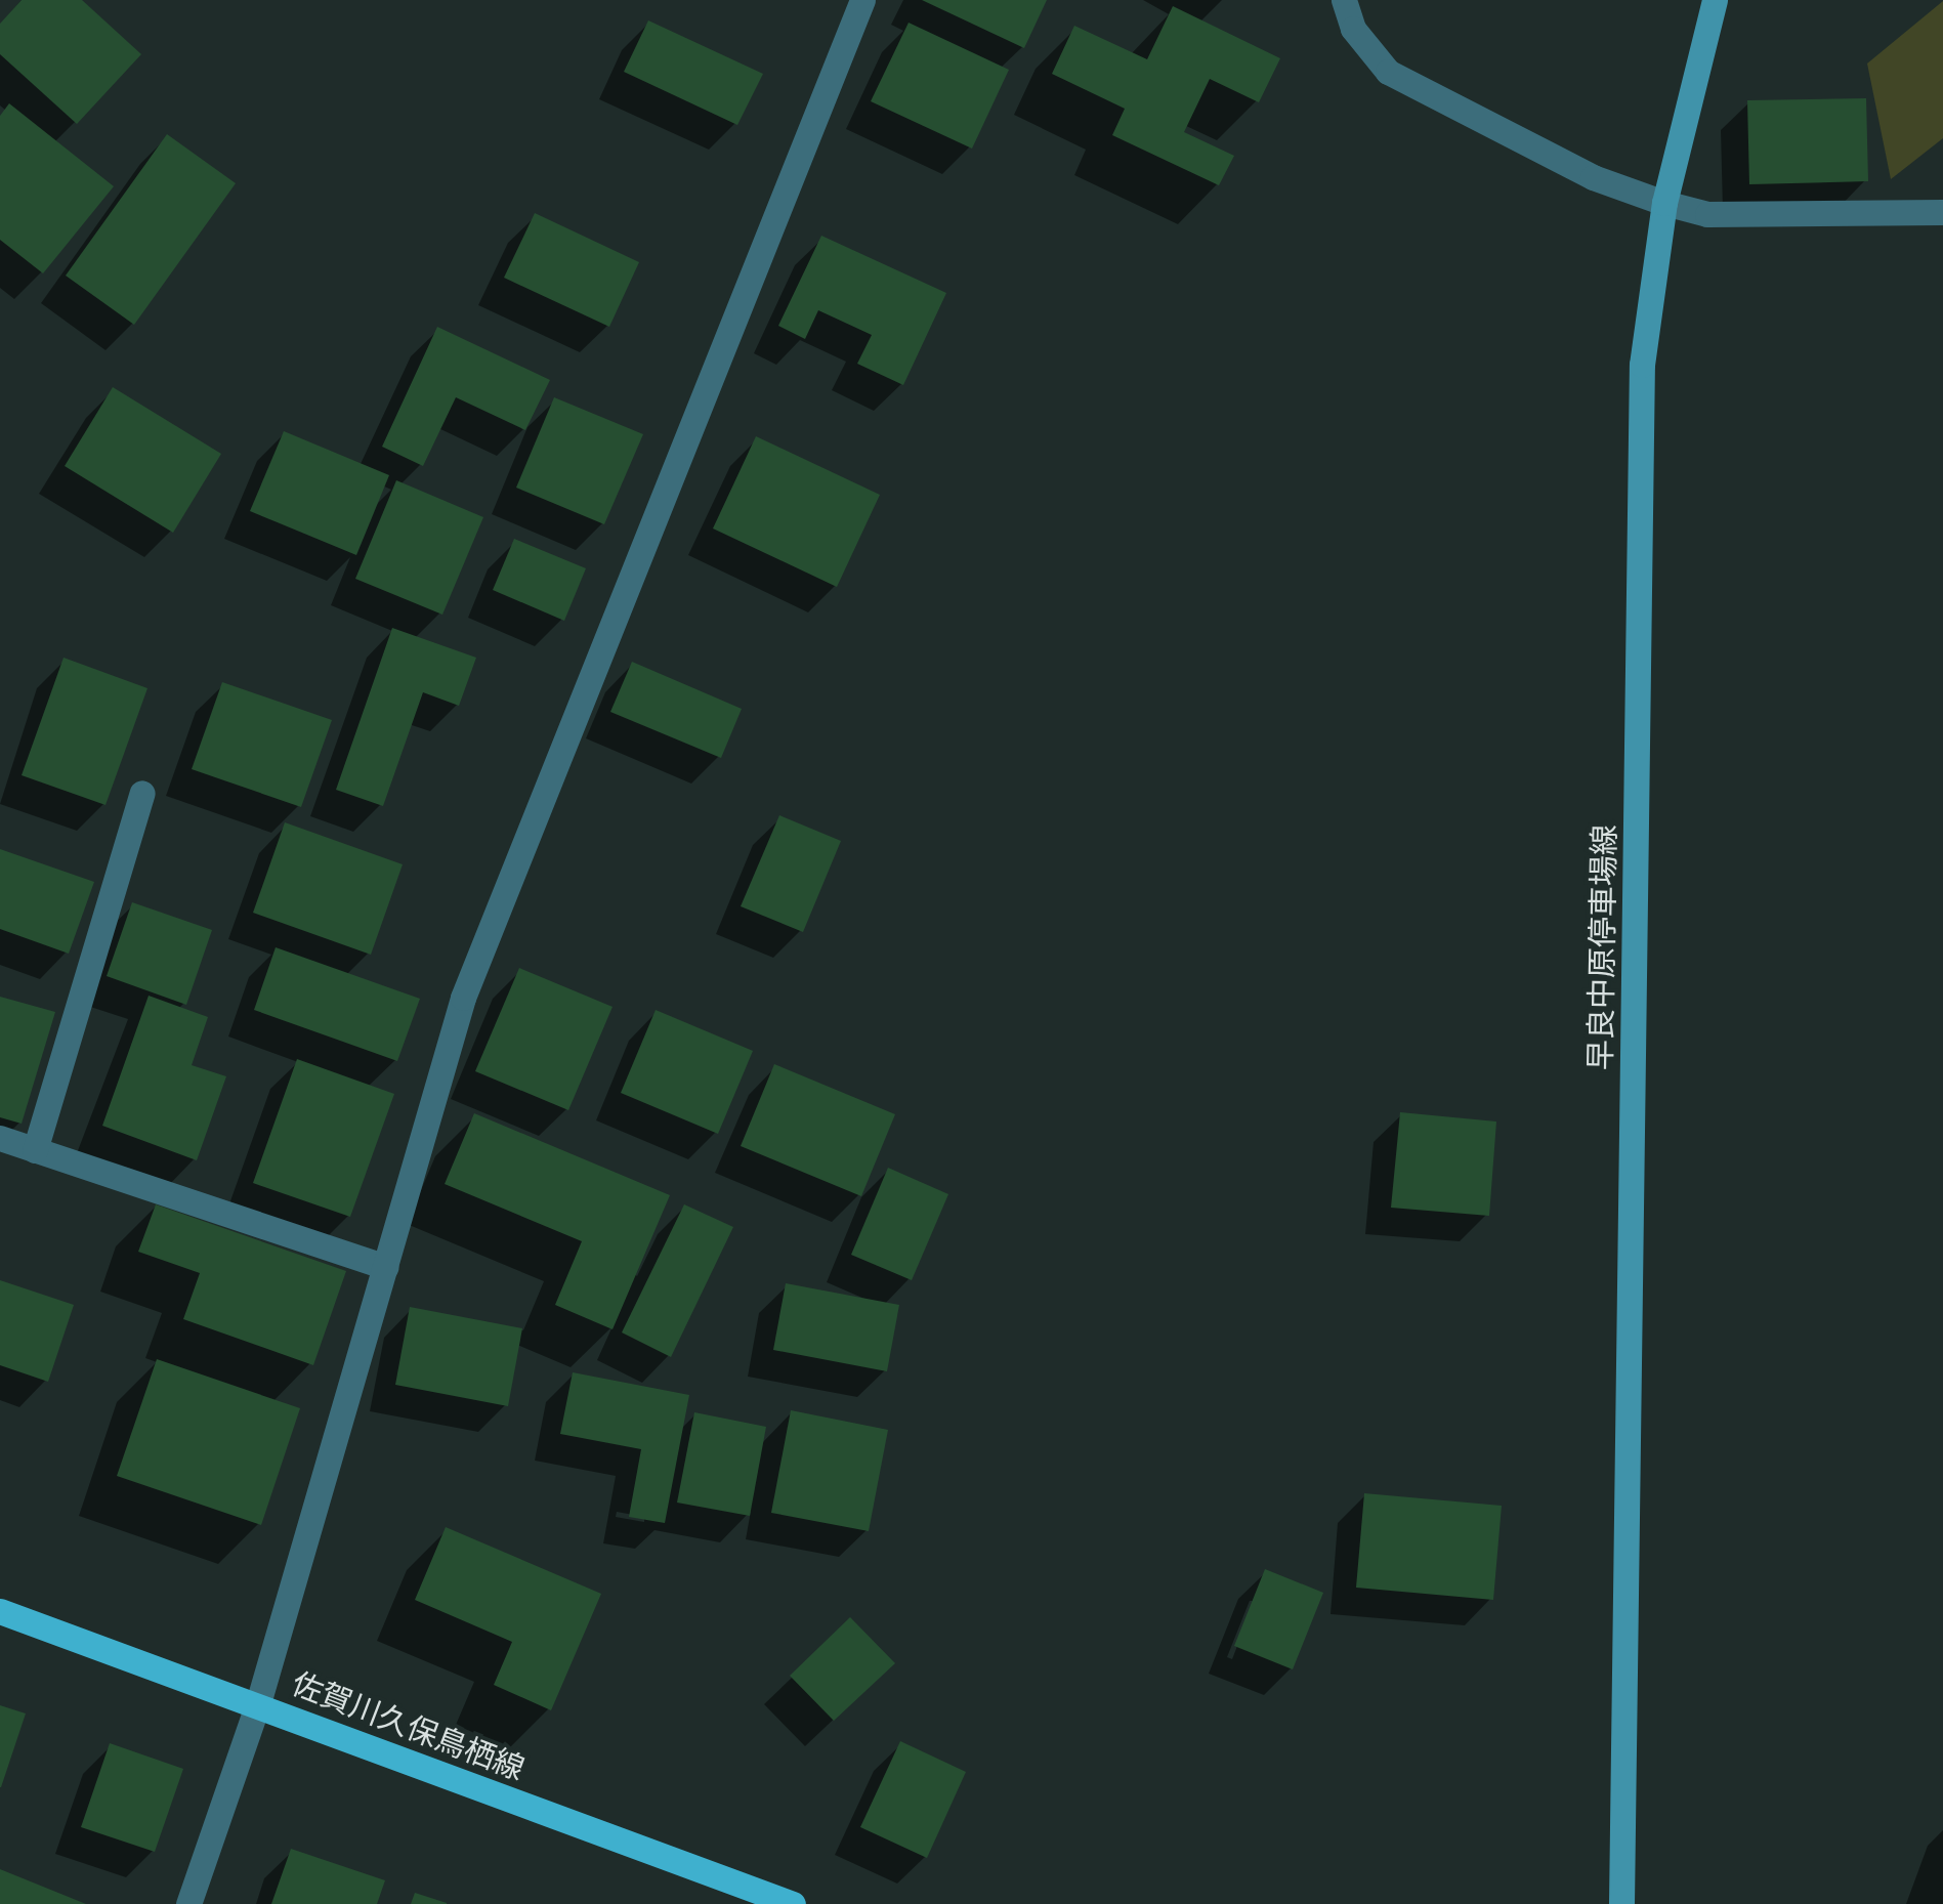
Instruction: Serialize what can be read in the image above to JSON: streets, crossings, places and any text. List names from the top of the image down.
{
  "streets": {
    "main road": ["早良中原停車場線", "佐賀川久保鳥栖線"]
  }
}
